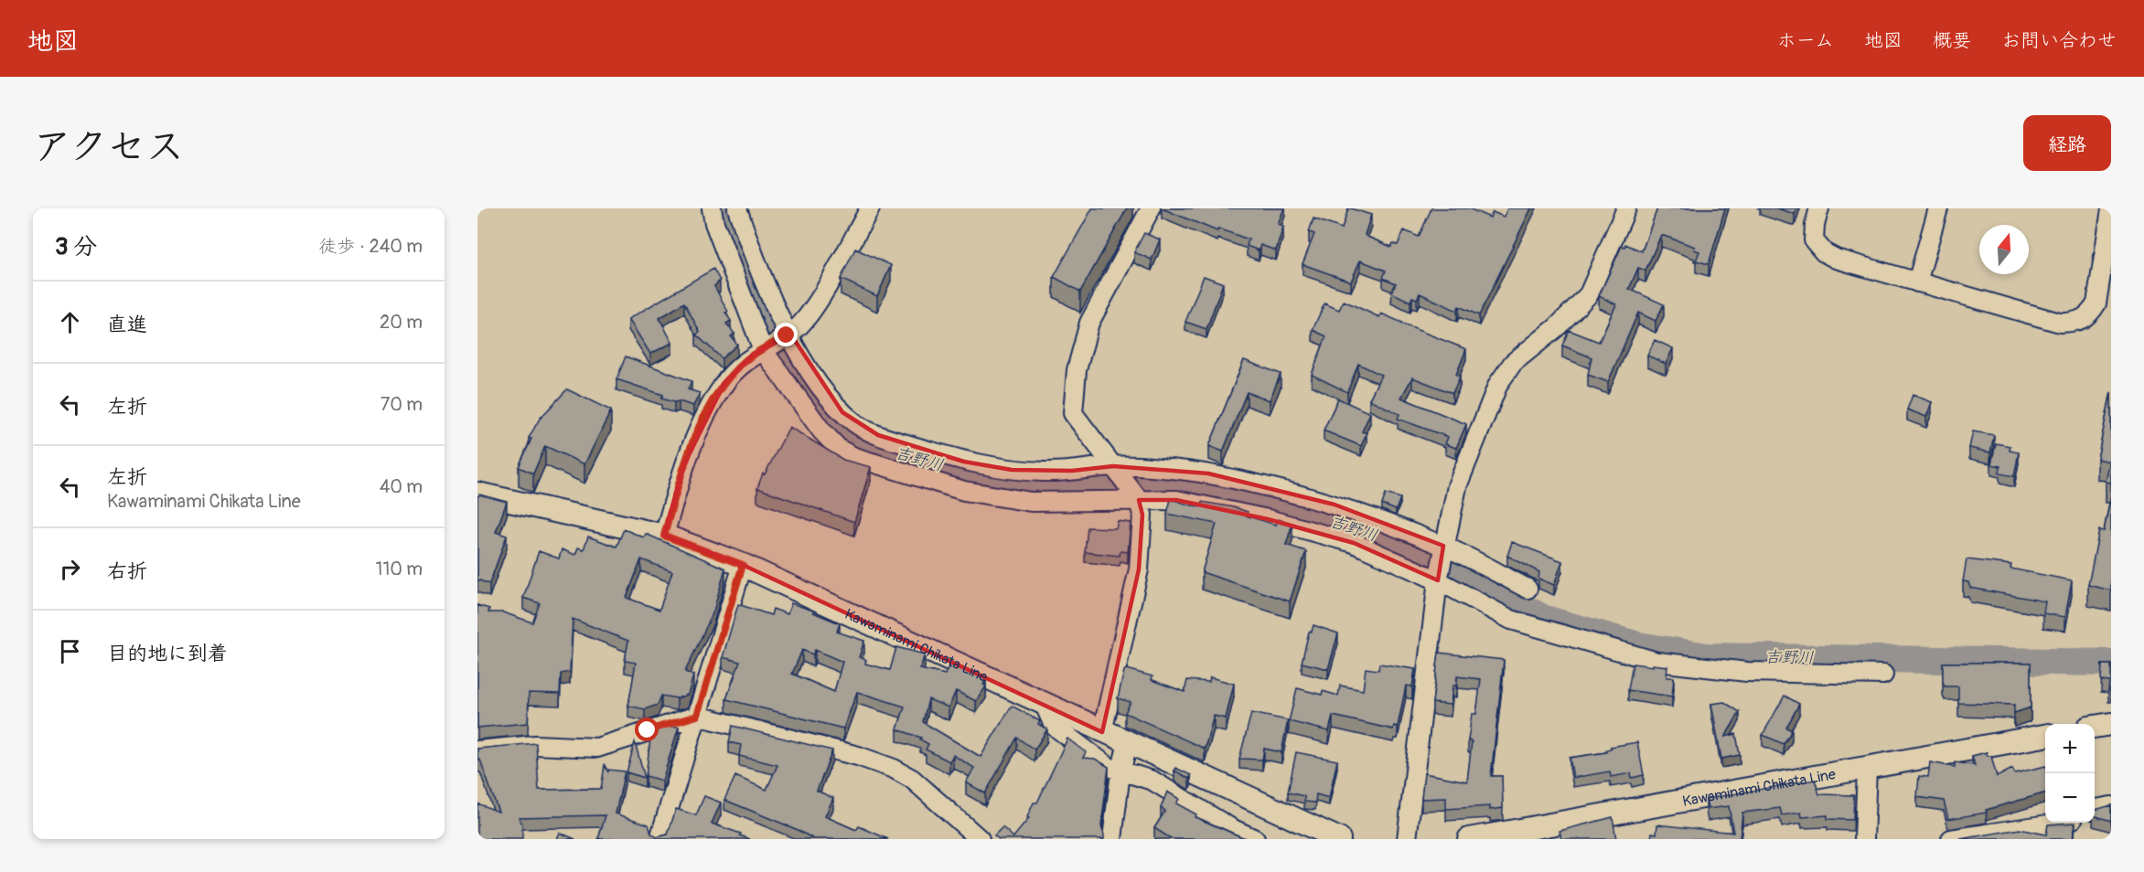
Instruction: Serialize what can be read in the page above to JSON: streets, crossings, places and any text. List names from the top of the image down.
{
  "streets": {
    "main road": ["Kawaminami Chikata Line"]
  },
  "water": ["吉野川"],
  "north": "top",
  "page": {
    "header": "地図",
    "nav": [
      "ホーム",
      "地図",
      "概要",
      "お問い合わせ"
    ],
    "title": "アクセス",
    "buttons": "経路",
    "heading": ["3 分", "徒歩 · 240 m"],
    "list": [
      ["直進", "20 m"],
      ["左折", "70 m"],
      ["左折", "Kawaminami Chikata Line", "40 m"],
      ["右折", "110 m"],
      "目的地に到着"
    ],
    "map_buttons": ["+", "−"]
  }
}
